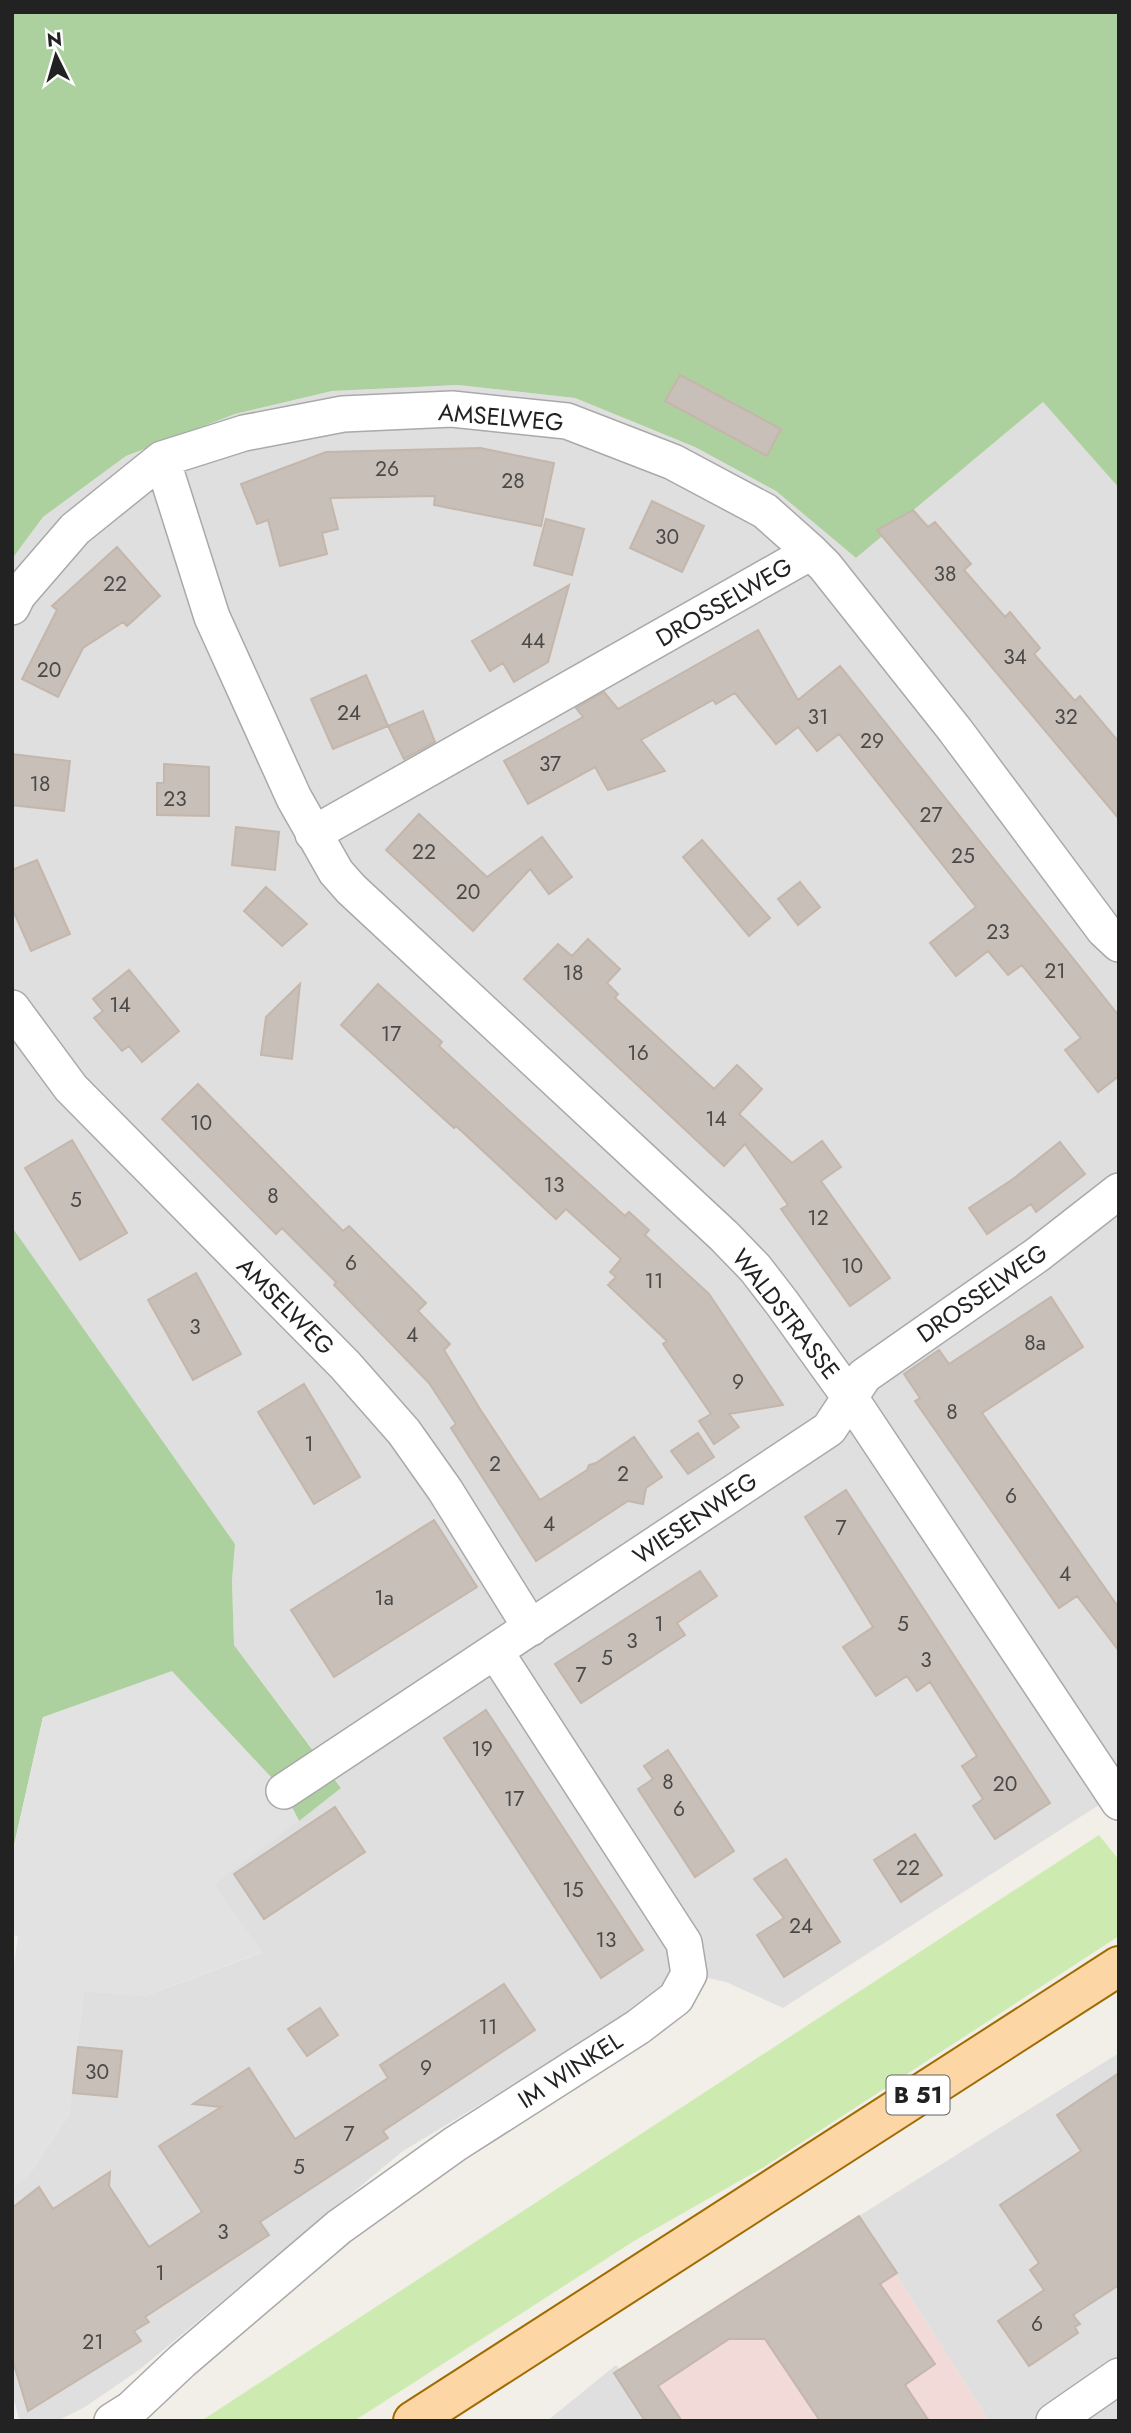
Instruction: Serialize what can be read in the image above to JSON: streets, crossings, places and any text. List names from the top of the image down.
{
  "streets": {
    "main road": ["B 51"],
    "street": [
      "AMSELWEG",
      "DROSSELWEG",
      "WALDSTRASSE",
      "WIESENWEG",
      "IM WINKEL"
    ]
  },
  "crossings": [
    ["AMSELWEG", "DROSSELWEG"],
    ["AMSELWEG", "WIESENWEG"],
    ["DROSSELWEG", "WALDSTRASSE"],
    ["DROSSELWEG", "WIESENWEG"],
    ["WALDSTRASSE", "WIESENWEG"]
  ],
  "house_numbers": [
    "26",
    "28",
    "30",
    "38",
    "22",
    "44",
    "34",
    "20",
    "24",
    "31",
    "32",
    "29",
    "37",
    "18",
    "23",
    "27",
    "22",
    "25",
    "20",
    "23",
    "21",
    "18",
    "14",
    "17",
    "16",
    "14",
    "10",
    "13",
    "8",
    "5",
    "12",
    "6",
    "10",
    "11",
    "3",
    "4",
    "8a",
    "9",
    "8",
    "1",
    "2",
    "2",
    "6",
    "4",
    "7",
    "4",
    "1a",
    "1",
    "5",
    "3",
    "5",
    "3",
    "7",
    "19",
    "8",
    "20",
    "17",
    "6",
    "22",
    "15",
    "24",
    "13",
    "11",
    "9",
    "30",
    "7",
    "5",
    "3",
    "1",
    "6",
    "21"
  ],
  "north": "top"
}
